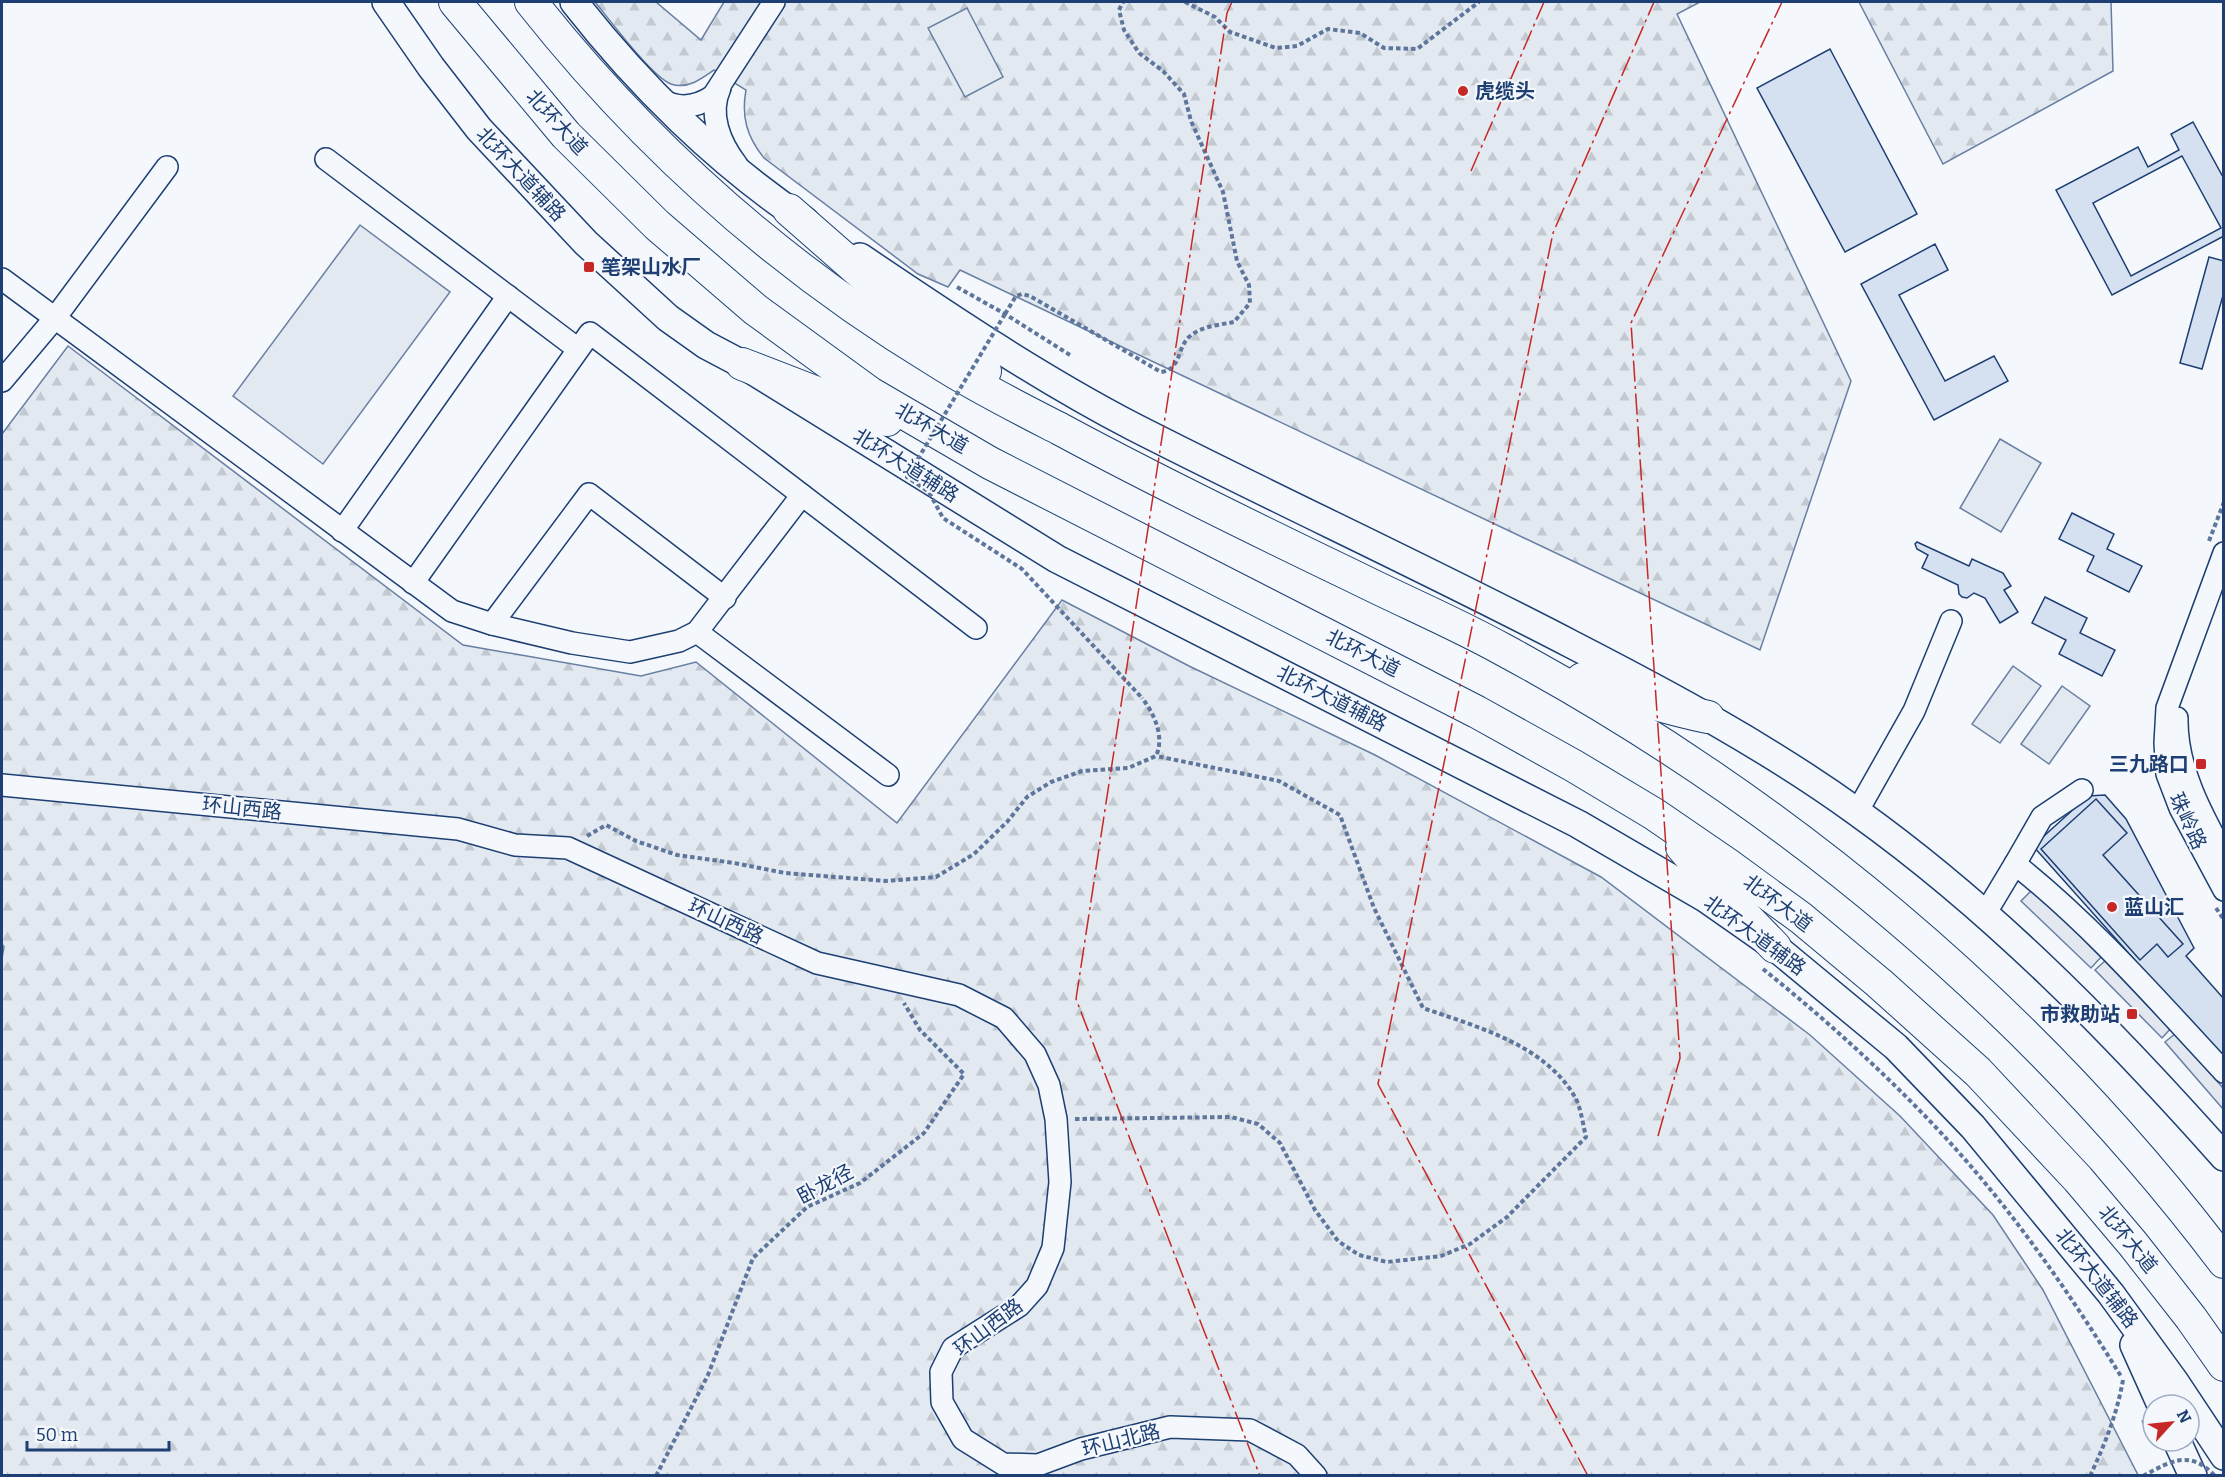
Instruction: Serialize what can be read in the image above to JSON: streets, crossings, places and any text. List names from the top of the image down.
{
  "streets": {
    "highway": ["北环大道"],
    "main road": ["北环大道辅路"],
    "street": ["环山西路", "珠岭路", "环山北路"],
    "path": ["卧龙径"]
  },
  "crossings": [
    ["环山西路", "卧龙径"],
    ["环山西路", "环山北路"]
  ],
  "places": {
    "other": ["虎缆头", "蓝山汇"],
    "transit": ["笔架山水厂", "三九路口", "市救助站"]
  },
  "scale_bar": "50 m",
  "north": "top right"
}
